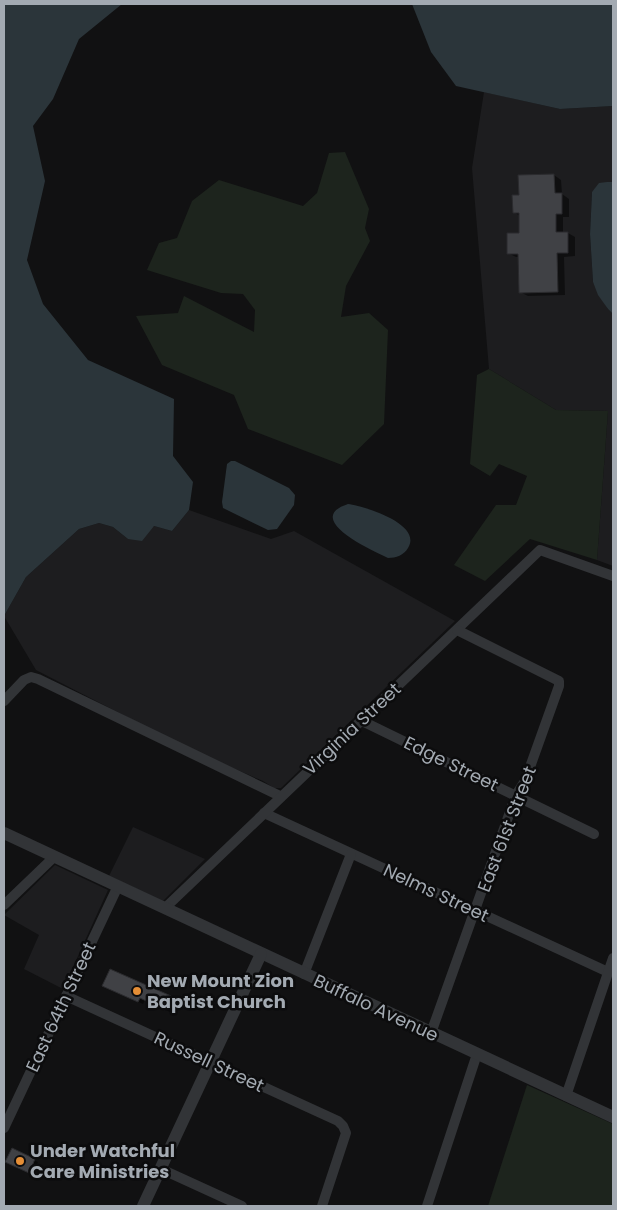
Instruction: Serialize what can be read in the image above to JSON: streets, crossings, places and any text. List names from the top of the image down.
{
  "streets": {
    "street": [
      "Virginia Street",
      "Edge Street",
      "East 61st Street",
      "Nelms Street",
      "East 64th Street",
      "Buffalo Avenue",
      "Russell Street"
    ]
  },
  "crossings": [
    ["Virginia Street", "Edge Street"],
    ["Virginia Street", "East 61st Street"],
    ["Virginia Street", "Nelms Street"],
    ["Virginia Street", "Buffalo Avenue"],
    ["Edge Street", "East 61st Street"],
    ["East 61st Street", "Nelms Street"],
    ["East 61st Street", "Buffalo Avenue"],
    ["East 64th Street", "Buffalo Avenue"],
    ["East 64th Street", "Russell Street"]
  ],
  "places": ["New Mount Zion Baptist Church", "Under Watchful Care Ministries"]
}
